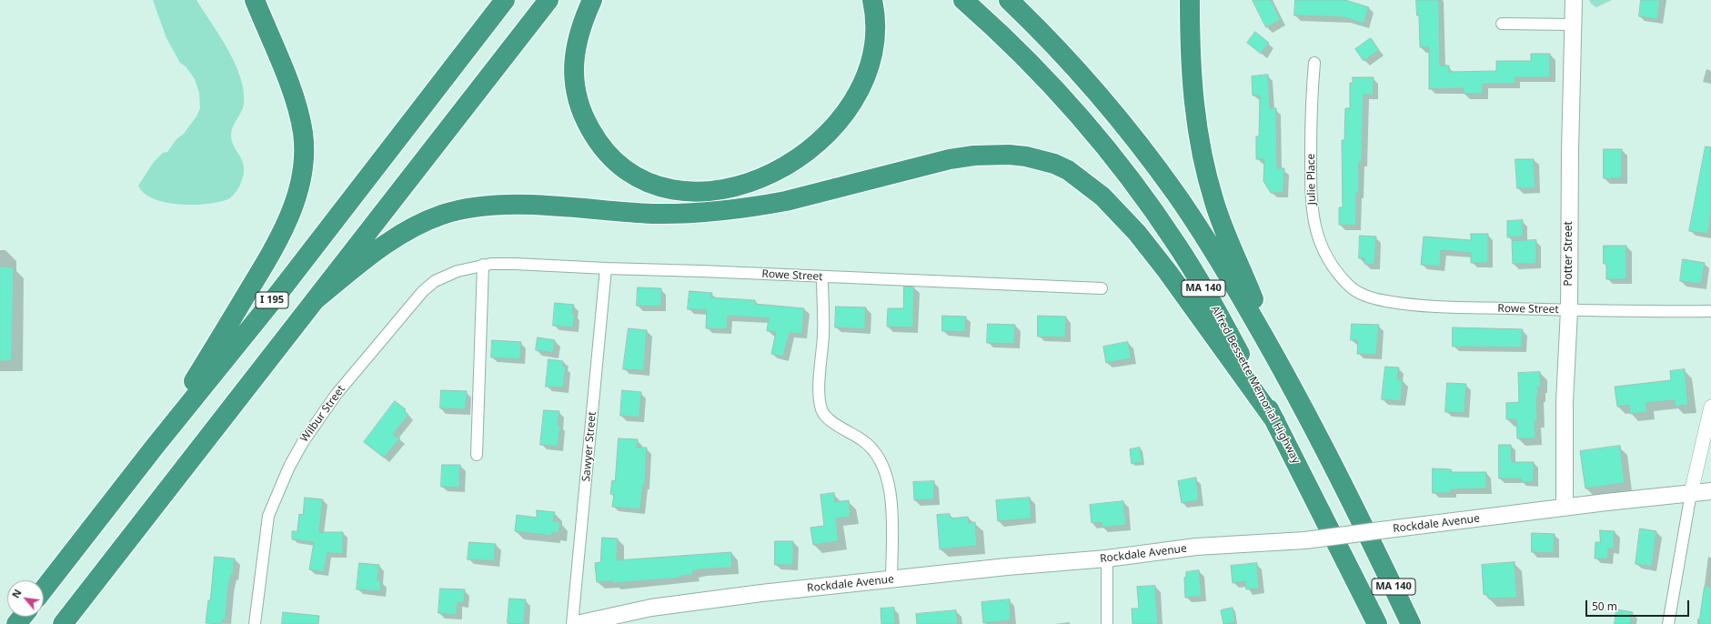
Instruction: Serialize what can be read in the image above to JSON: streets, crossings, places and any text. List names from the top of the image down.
{
  "streets": {
    "highway": ["MA 140", "I 195", "Alfred Bessette Memorial Highway"],
    "main road": ["Potter Street", "Rockdale Avenue"],
    "street": [
      "Julie Place",
      "Rowe Street",
      "Wilbur Street",
      "Sawyer Street"
    ]
  },
  "crossings": [
    ["Julie Place", "Rowe Street"],
    ["Potter Street", "Rowe Street"],
    ["Potter Street", "Rockdale Avenue"],
    ["Rowe Street", "Wilbur Street"],
    ["Rowe Street", "Sawyer Street"]
  ],
  "scale_bar": "50 m",
  "north": "top left"
}
